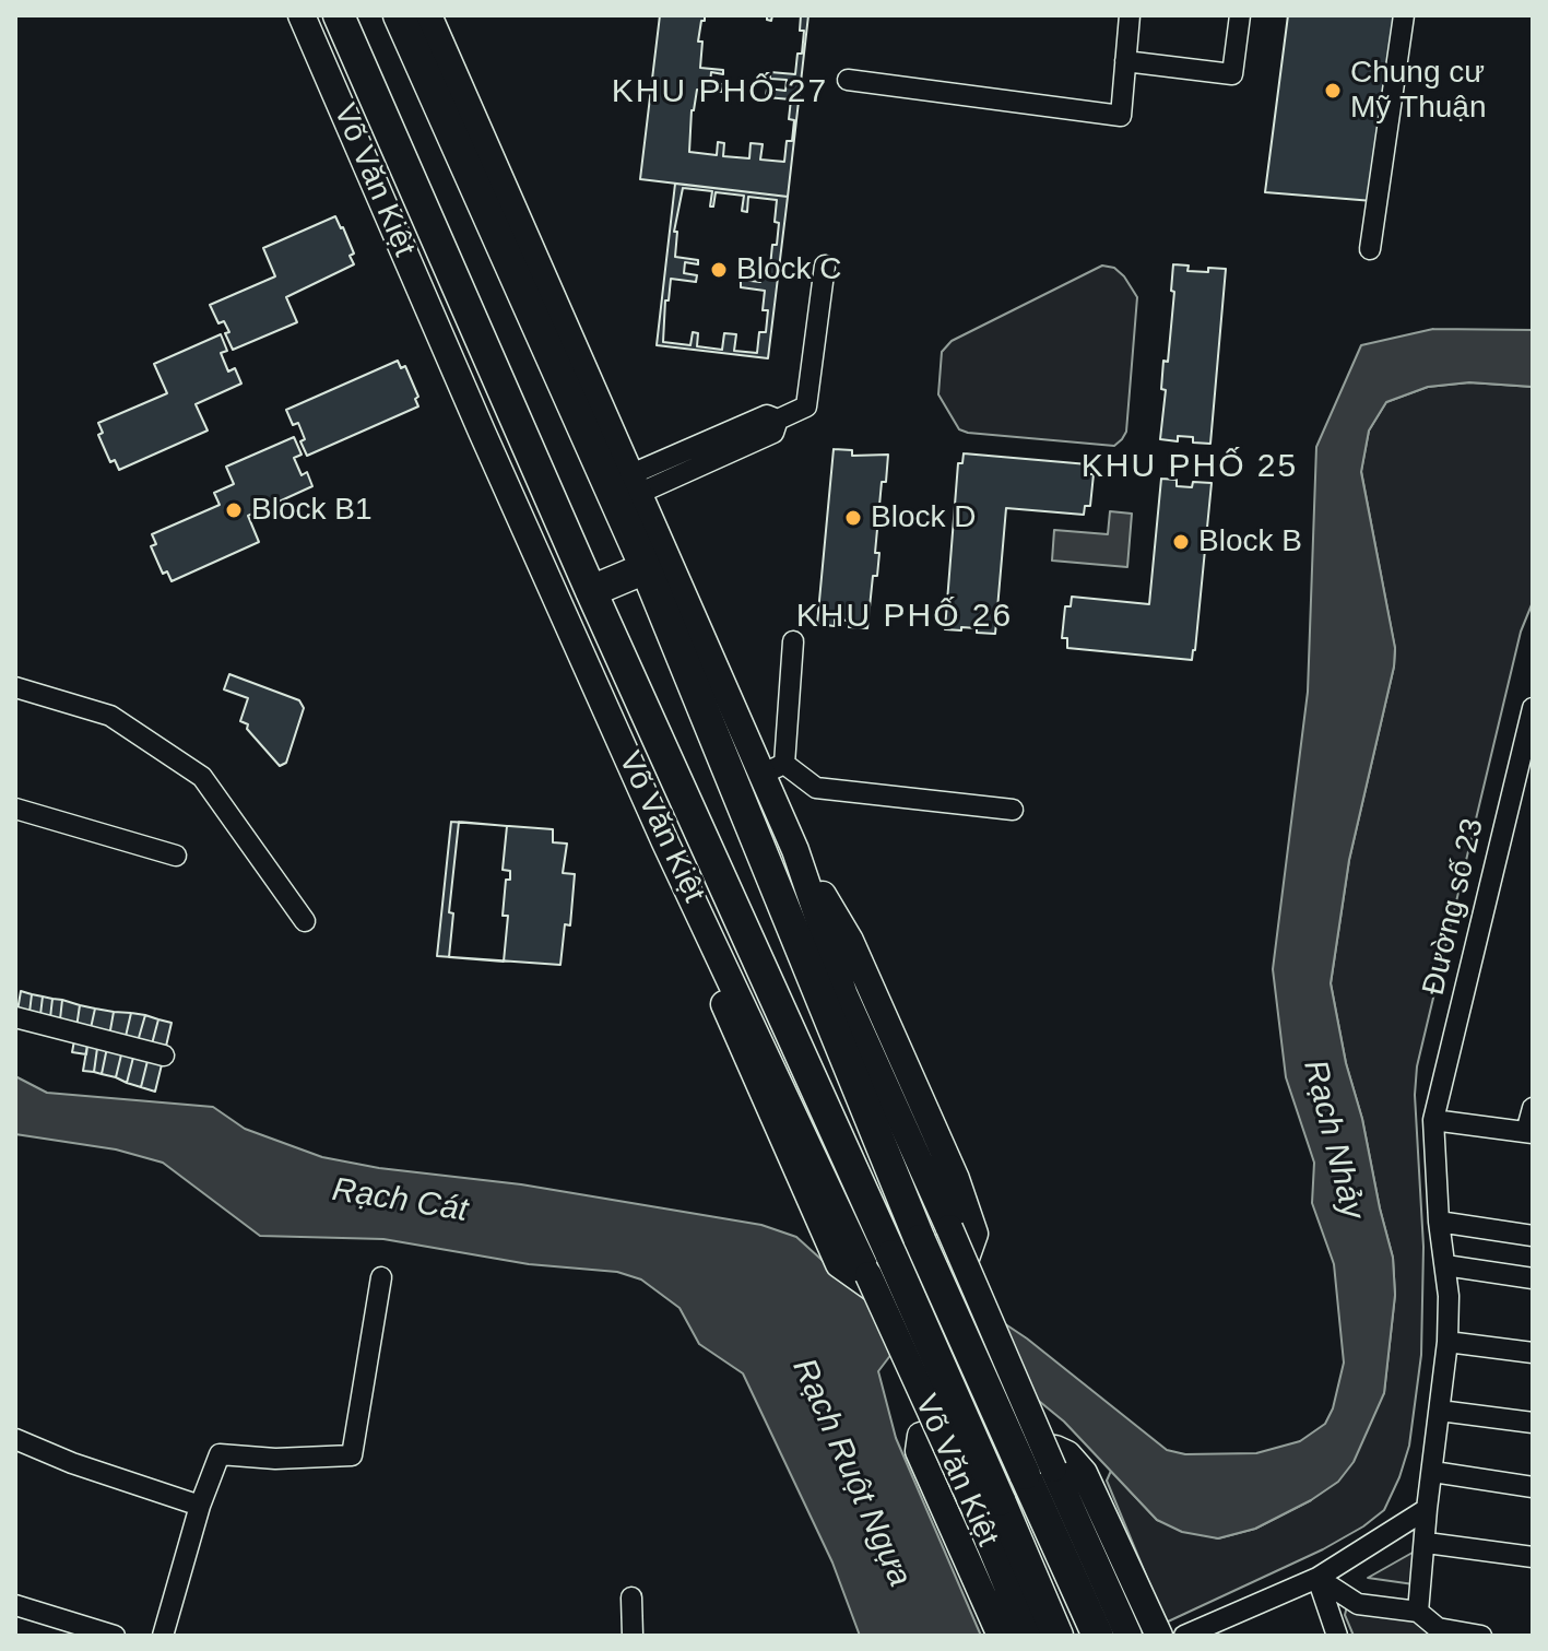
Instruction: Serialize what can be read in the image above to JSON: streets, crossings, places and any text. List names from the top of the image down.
{
  "streets": {
    "highway": ["Võ Văn Kiệt"],
    "street": ["Đường số 23"]
  },
  "districts": ["KHU PHỐ 27", "KHU PHỐ 25", "KHU PHỐ 26"],
  "water": ["Rạch Nhảy", "Rạch Cát", "Rạch Ruột Ngựa"],
  "places": [
    "Chung cư Mỹ Thuận",
    "Block C",
    "Block B1",
    "Block D",
    "Block B"
  ]
}
